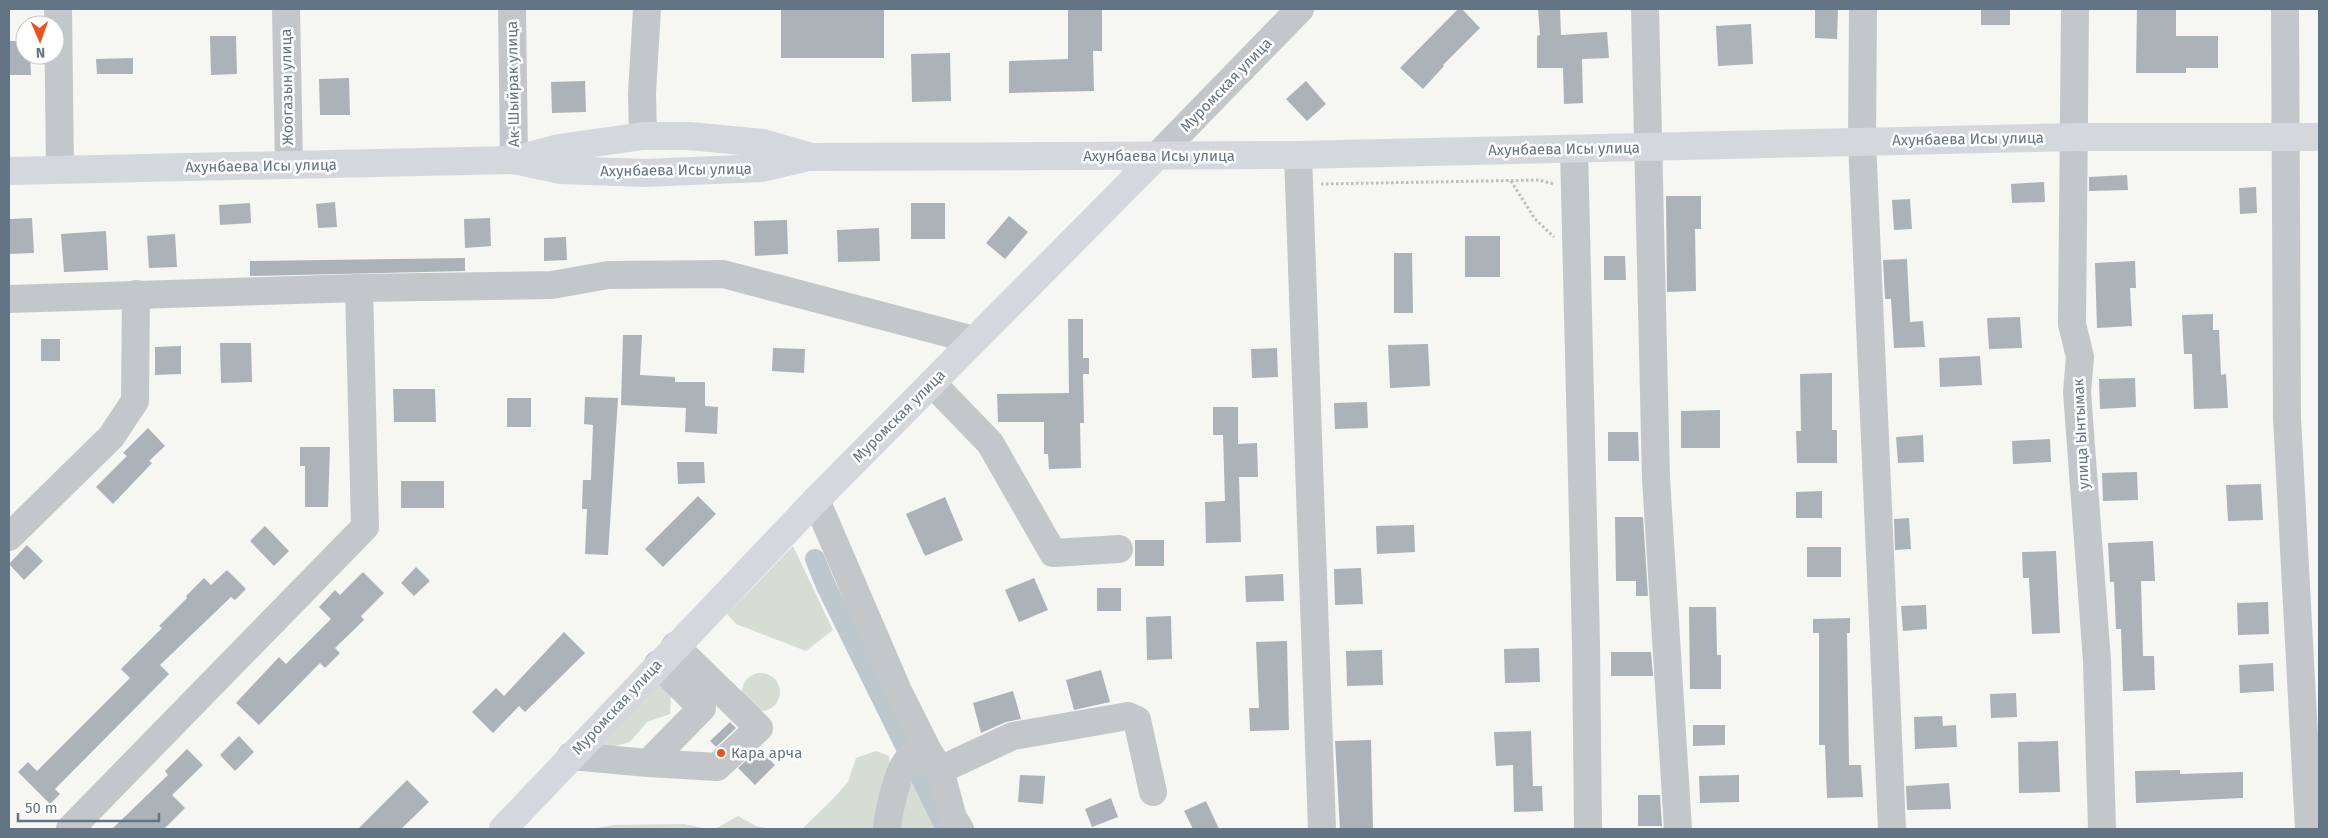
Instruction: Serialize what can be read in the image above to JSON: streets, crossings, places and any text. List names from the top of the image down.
{
  "streets": {
    "main road": ["Муромская улица", "Ахунбаева Исы улица"],
    "street": ["Ак-Шыйрак улица", "Жоогазын улица", "улица Ынтымак"]
  },
  "crossings": [
    ["Ак-Шыйрак улица", "Ахунбаева Исы улица"],
    ["Муромская улица", "Ахунбаева Исы улица"],
    ["Жоогазын улица", "Ахунбаева Исы улица"],
    ["Ахунбаева Исы улица", "улица Ынтымак"]
  ],
  "places": ["Кара арча"],
  "scale_bar": "50 m",
  "north": "bottom"
}
